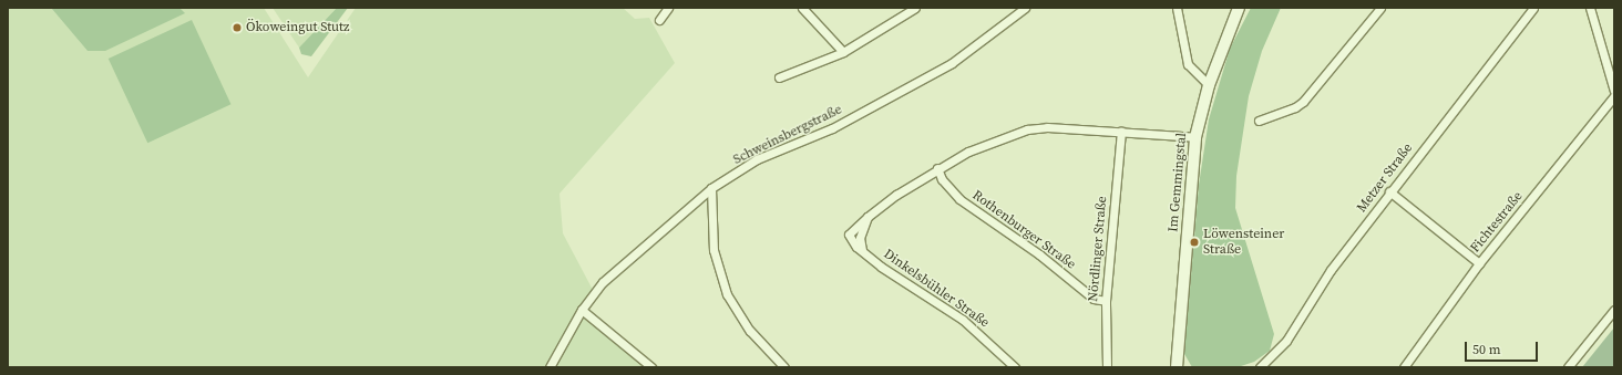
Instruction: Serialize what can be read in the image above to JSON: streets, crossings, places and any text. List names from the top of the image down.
{
  "streets": {
    "street": [
      "Schweinsbergstraße",
      "Metzer Straße",
      "Im Gemmingstal",
      "Fichtestraße",
      "Rothenburger Straße",
      "Nördlinger Straße",
      "Dinkelsbühler Straße"
    ]
  },
  "crossings": [
    ["Rothenburger Straße", "Nördlinger Straße"]
  ],
  "places": ["Ökoweingut Stutz", "Löwensteiner Straße"],
  "scale_bar": "50 m"
}
